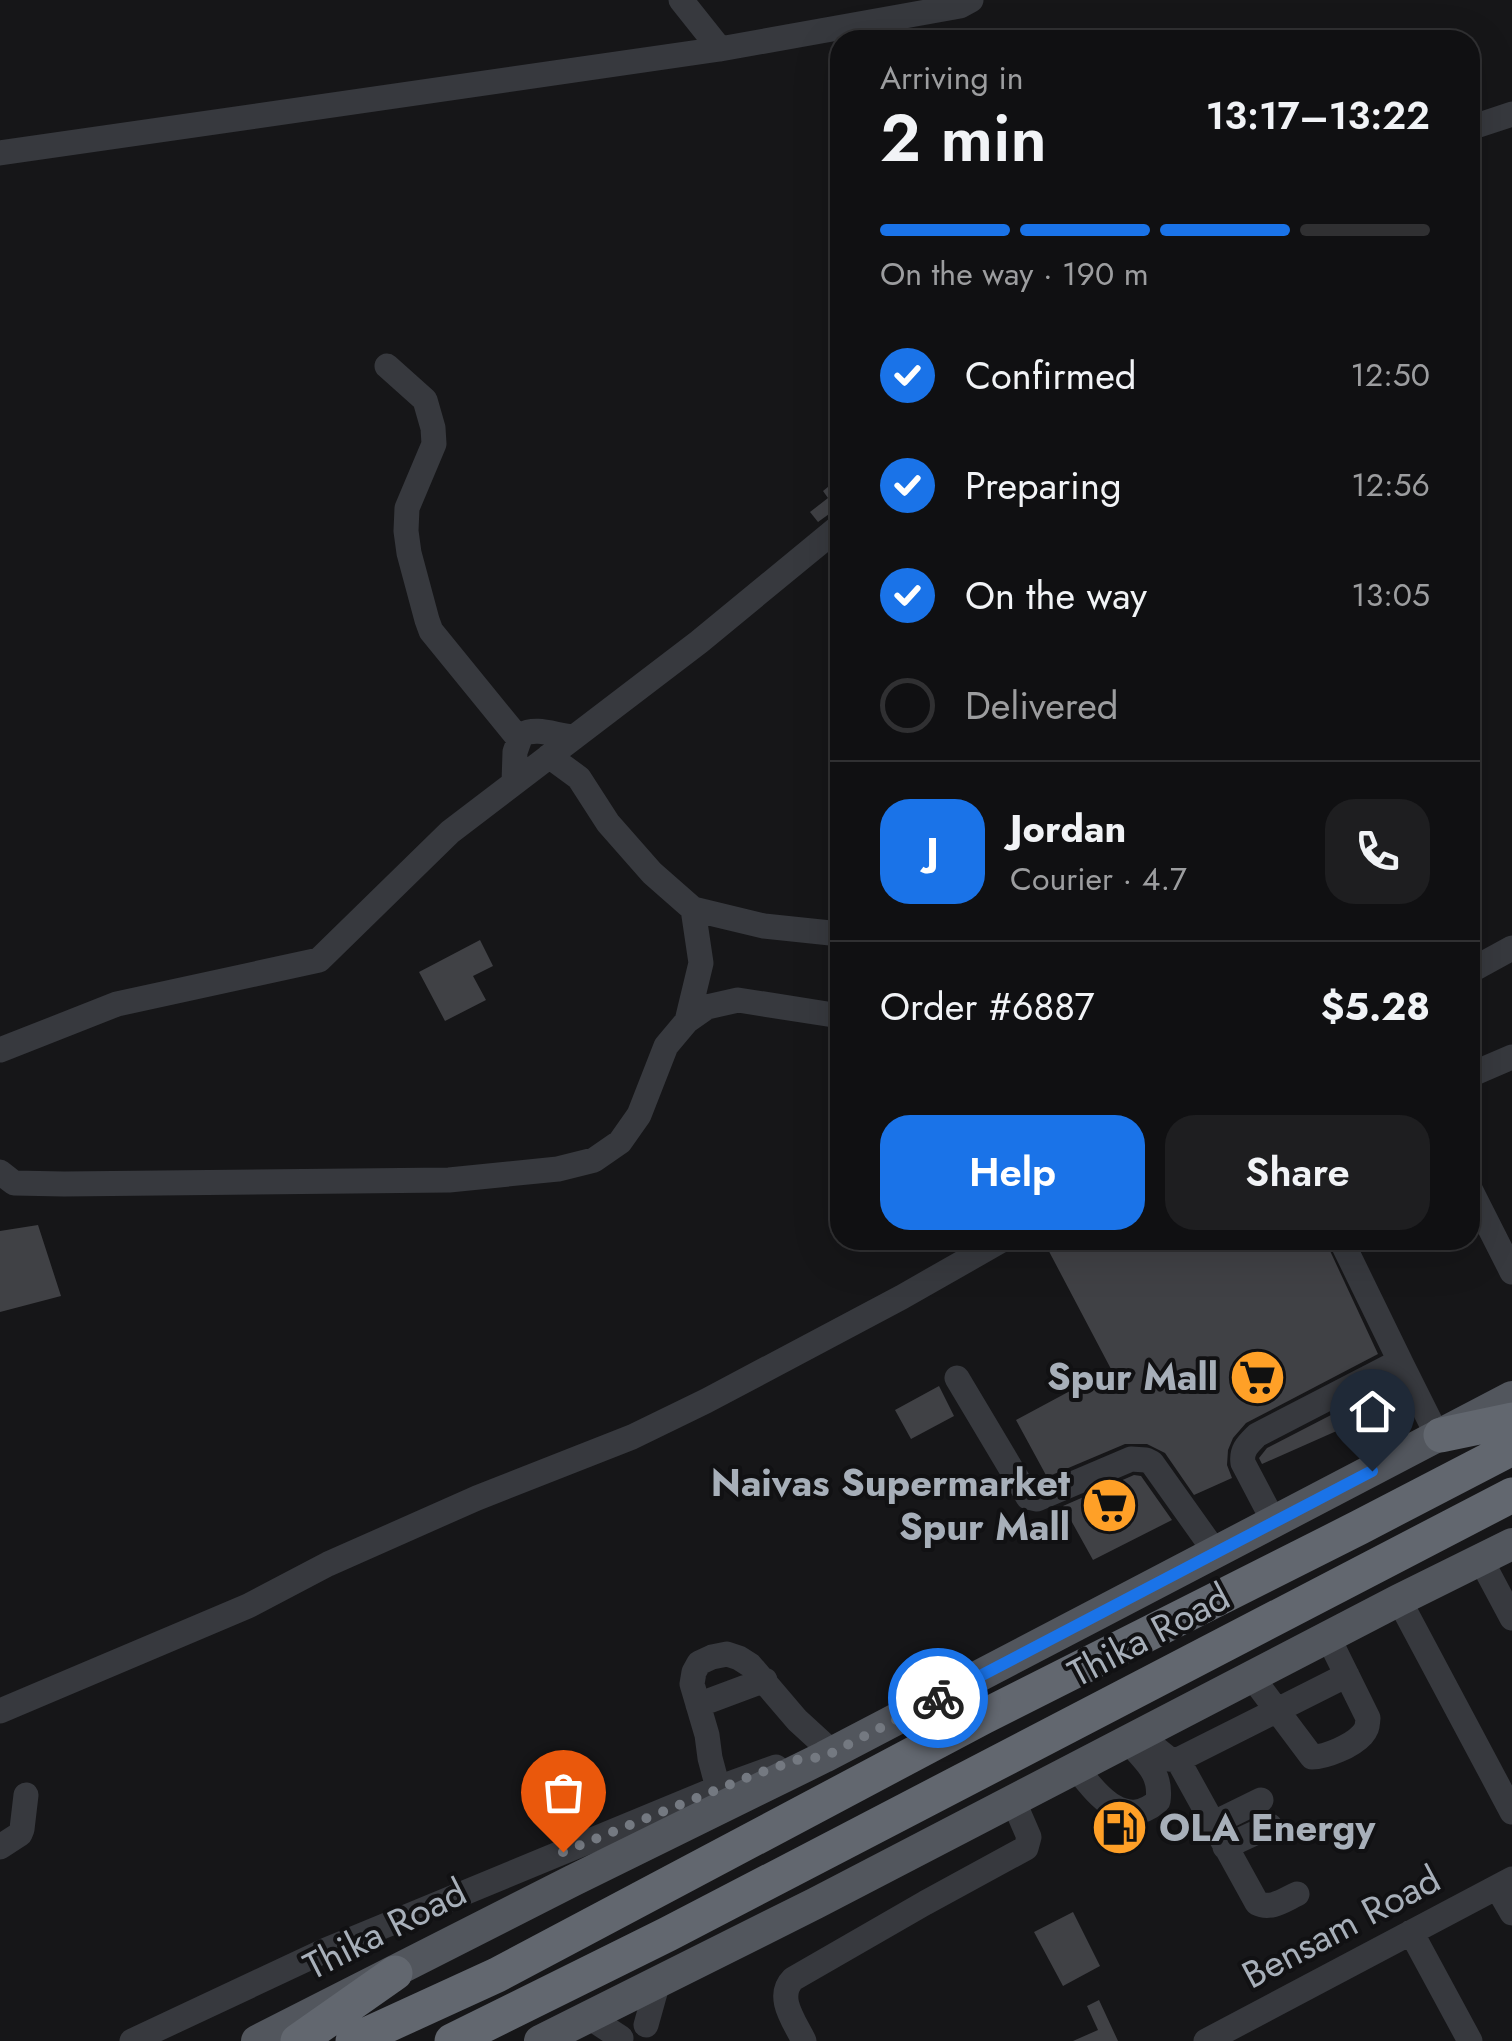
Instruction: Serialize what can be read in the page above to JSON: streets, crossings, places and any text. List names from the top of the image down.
{
  "streets": {
    "highway": ["Thika Road"],
    "street": ["Bensam Road"]
  },
  "places": {
    "supermarket": ["Spur Mall", "Naivas Supermarket Spur Mall"],
    "fuel station": ["OLA Energy"]
  },
  "page": {
    "heading": ["2 min", "Arriving in", "13:17–13:22"],
    "panel": [
      "Jordan",
      "Courier · 4.7",
      "Order #6887",
      "$5.28"
    ],
    "bar": "On the way · 190 m",
    "list": [
      ["Confirmed", "12:50"],
      ["Preparing", "12:56"],
      ["On the way", "13:05"],
      "Delivered"
    ],
    "round": "J",
    "buttons": ["Help", "Share"]
  }
}
